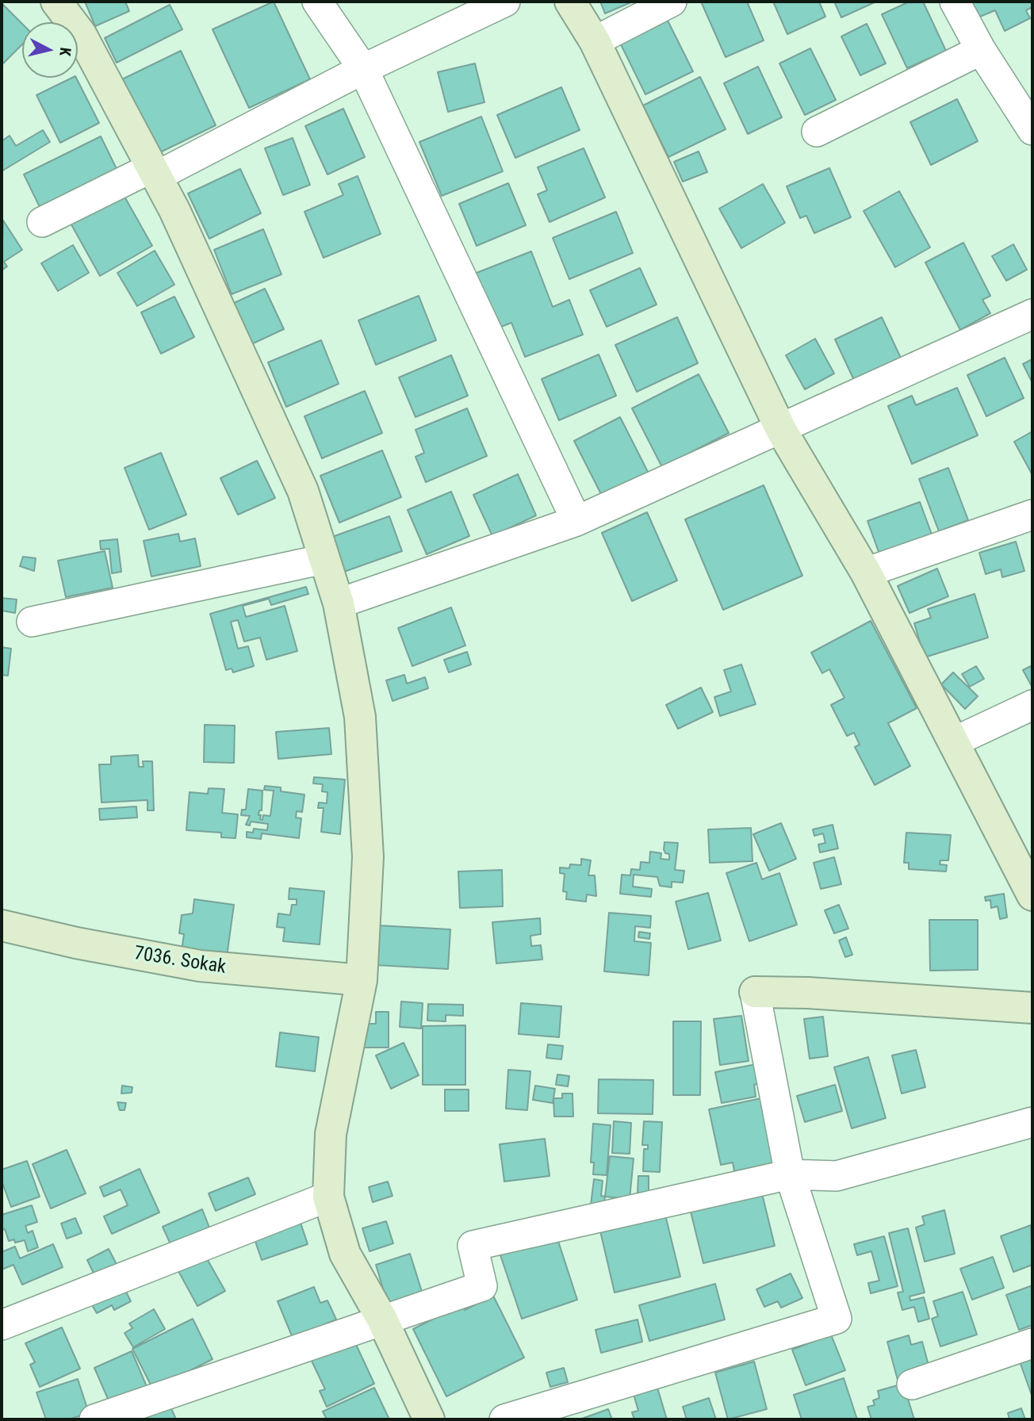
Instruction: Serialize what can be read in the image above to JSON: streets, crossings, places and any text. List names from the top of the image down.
{
  "streets": {
    "street": ["7036. Sokak"]
  },
  "north": "right"
}
